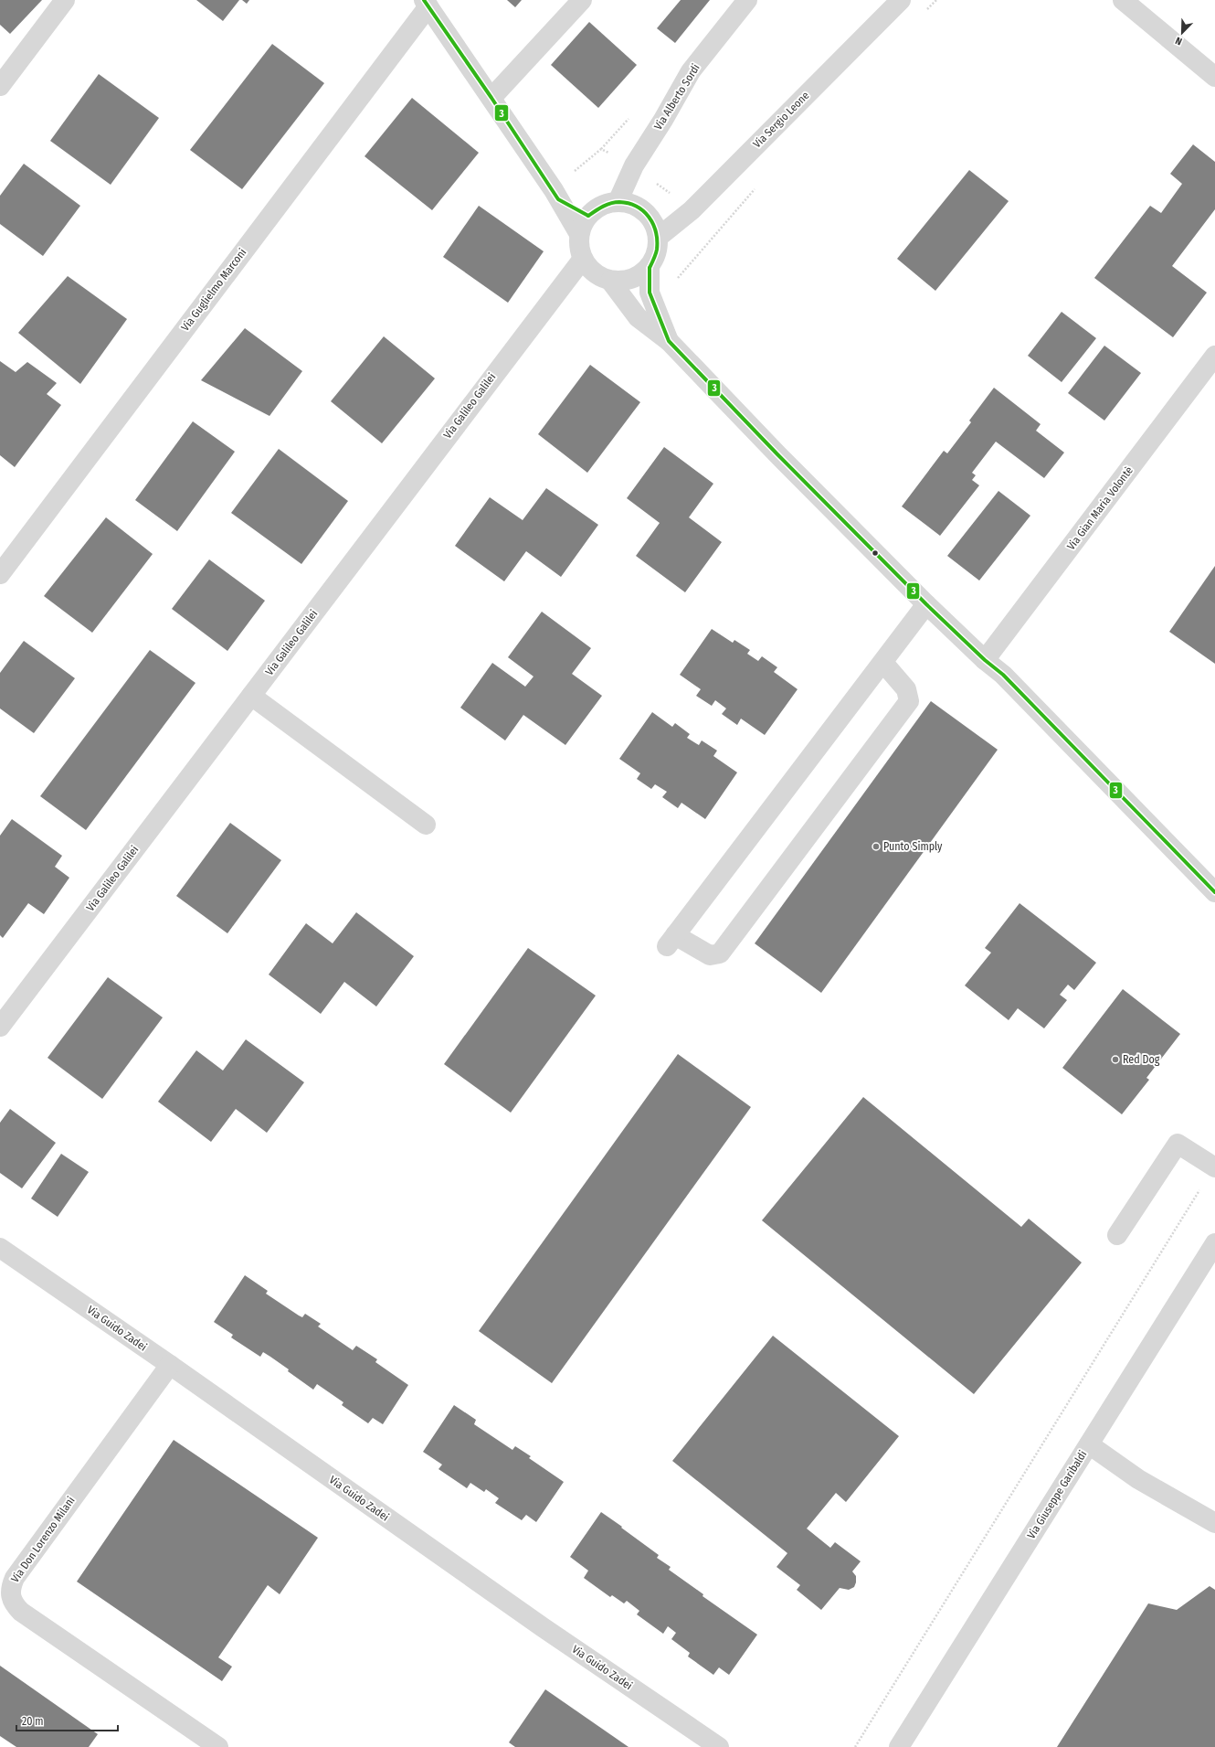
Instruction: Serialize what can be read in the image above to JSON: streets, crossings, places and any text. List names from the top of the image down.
{
  "streets": {
    "street": [
      "Via Alberto Sordi",
      "Via Sergio Leone",
      "Via Guglielmo Marconi",
      "Via Galileo Galilei",
      "Via Gian Maria Volontè",
      "Via Guido Zadei",
      "Via Giuseppe Garibaldi",
      "Via Don Lorenzo Milani"
    ]
  },
  "crossings": [
    ["Via Alberto Sordi", "Via Sergio Leone"],
    ["Via Alberto Sordi", "Via Galileo Galilei"],
    ["Via Sergio Leone", "Via Galileo Galilei"],
    ["Via Guido Zadei", "Via Don Lorenzo Milani"]
  ],
  "places": ["Punto Simply", "Red Dog"],
  "lines": ["transit line 3"],
  "scale_bar": "20 m",
  "north": "bottom left"
}
